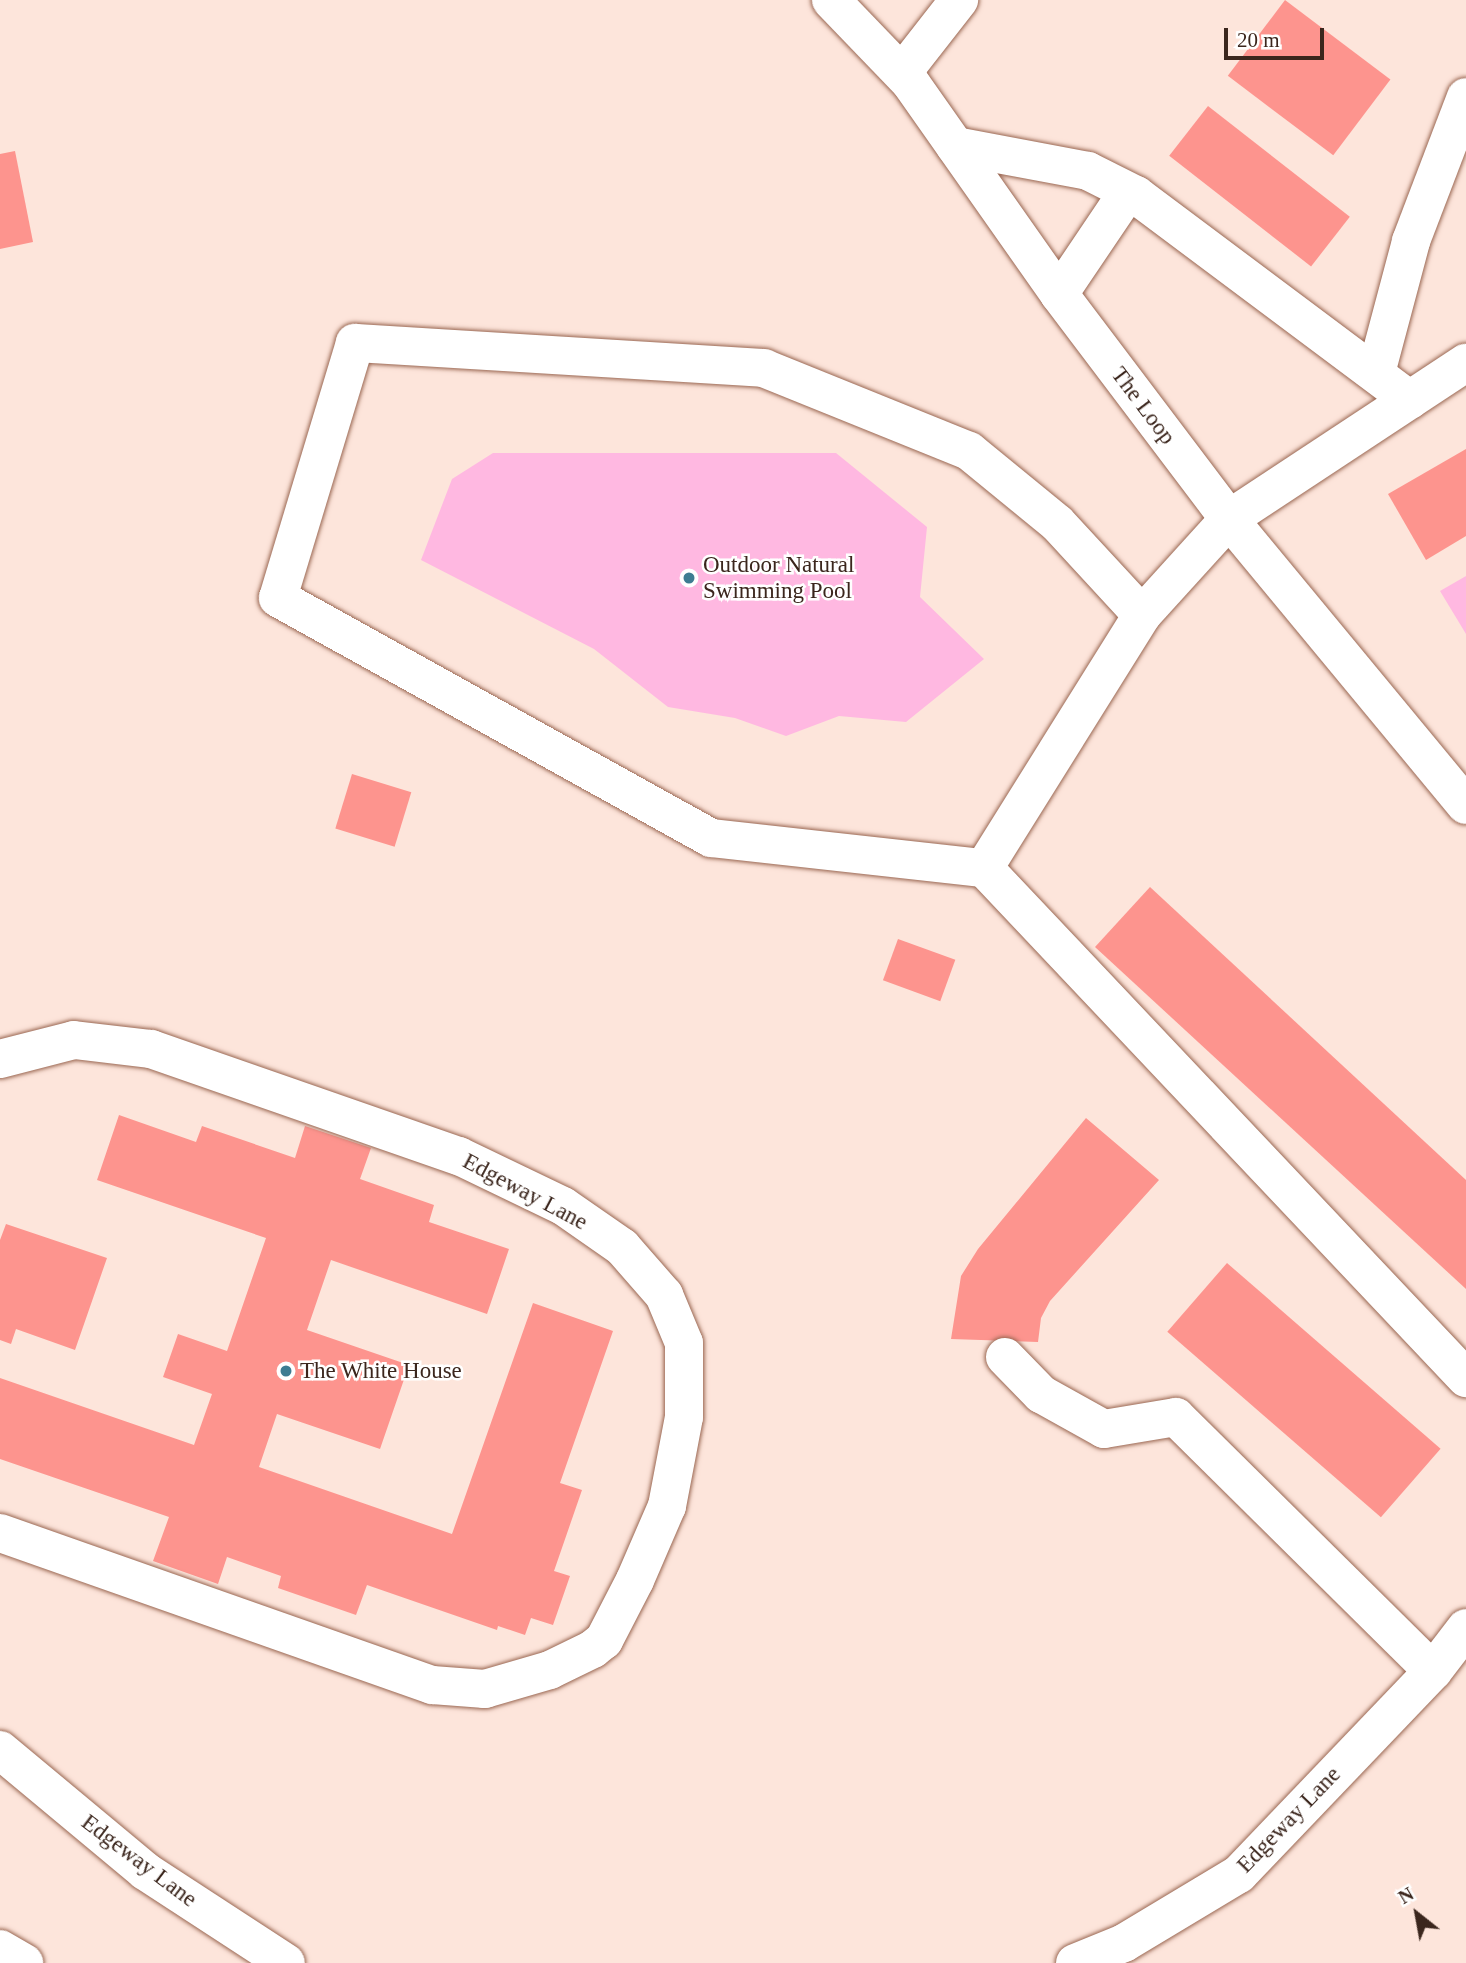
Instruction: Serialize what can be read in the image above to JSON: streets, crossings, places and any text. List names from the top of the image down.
{
  "streets": {
    "main road": ["The Loop", "Edgeway Lane"]
  },
  "places": ["Outdoor Natural Swimming Pool", "The White House"],
  "scale_bar": "20 m",
  "north": "top left"
}
